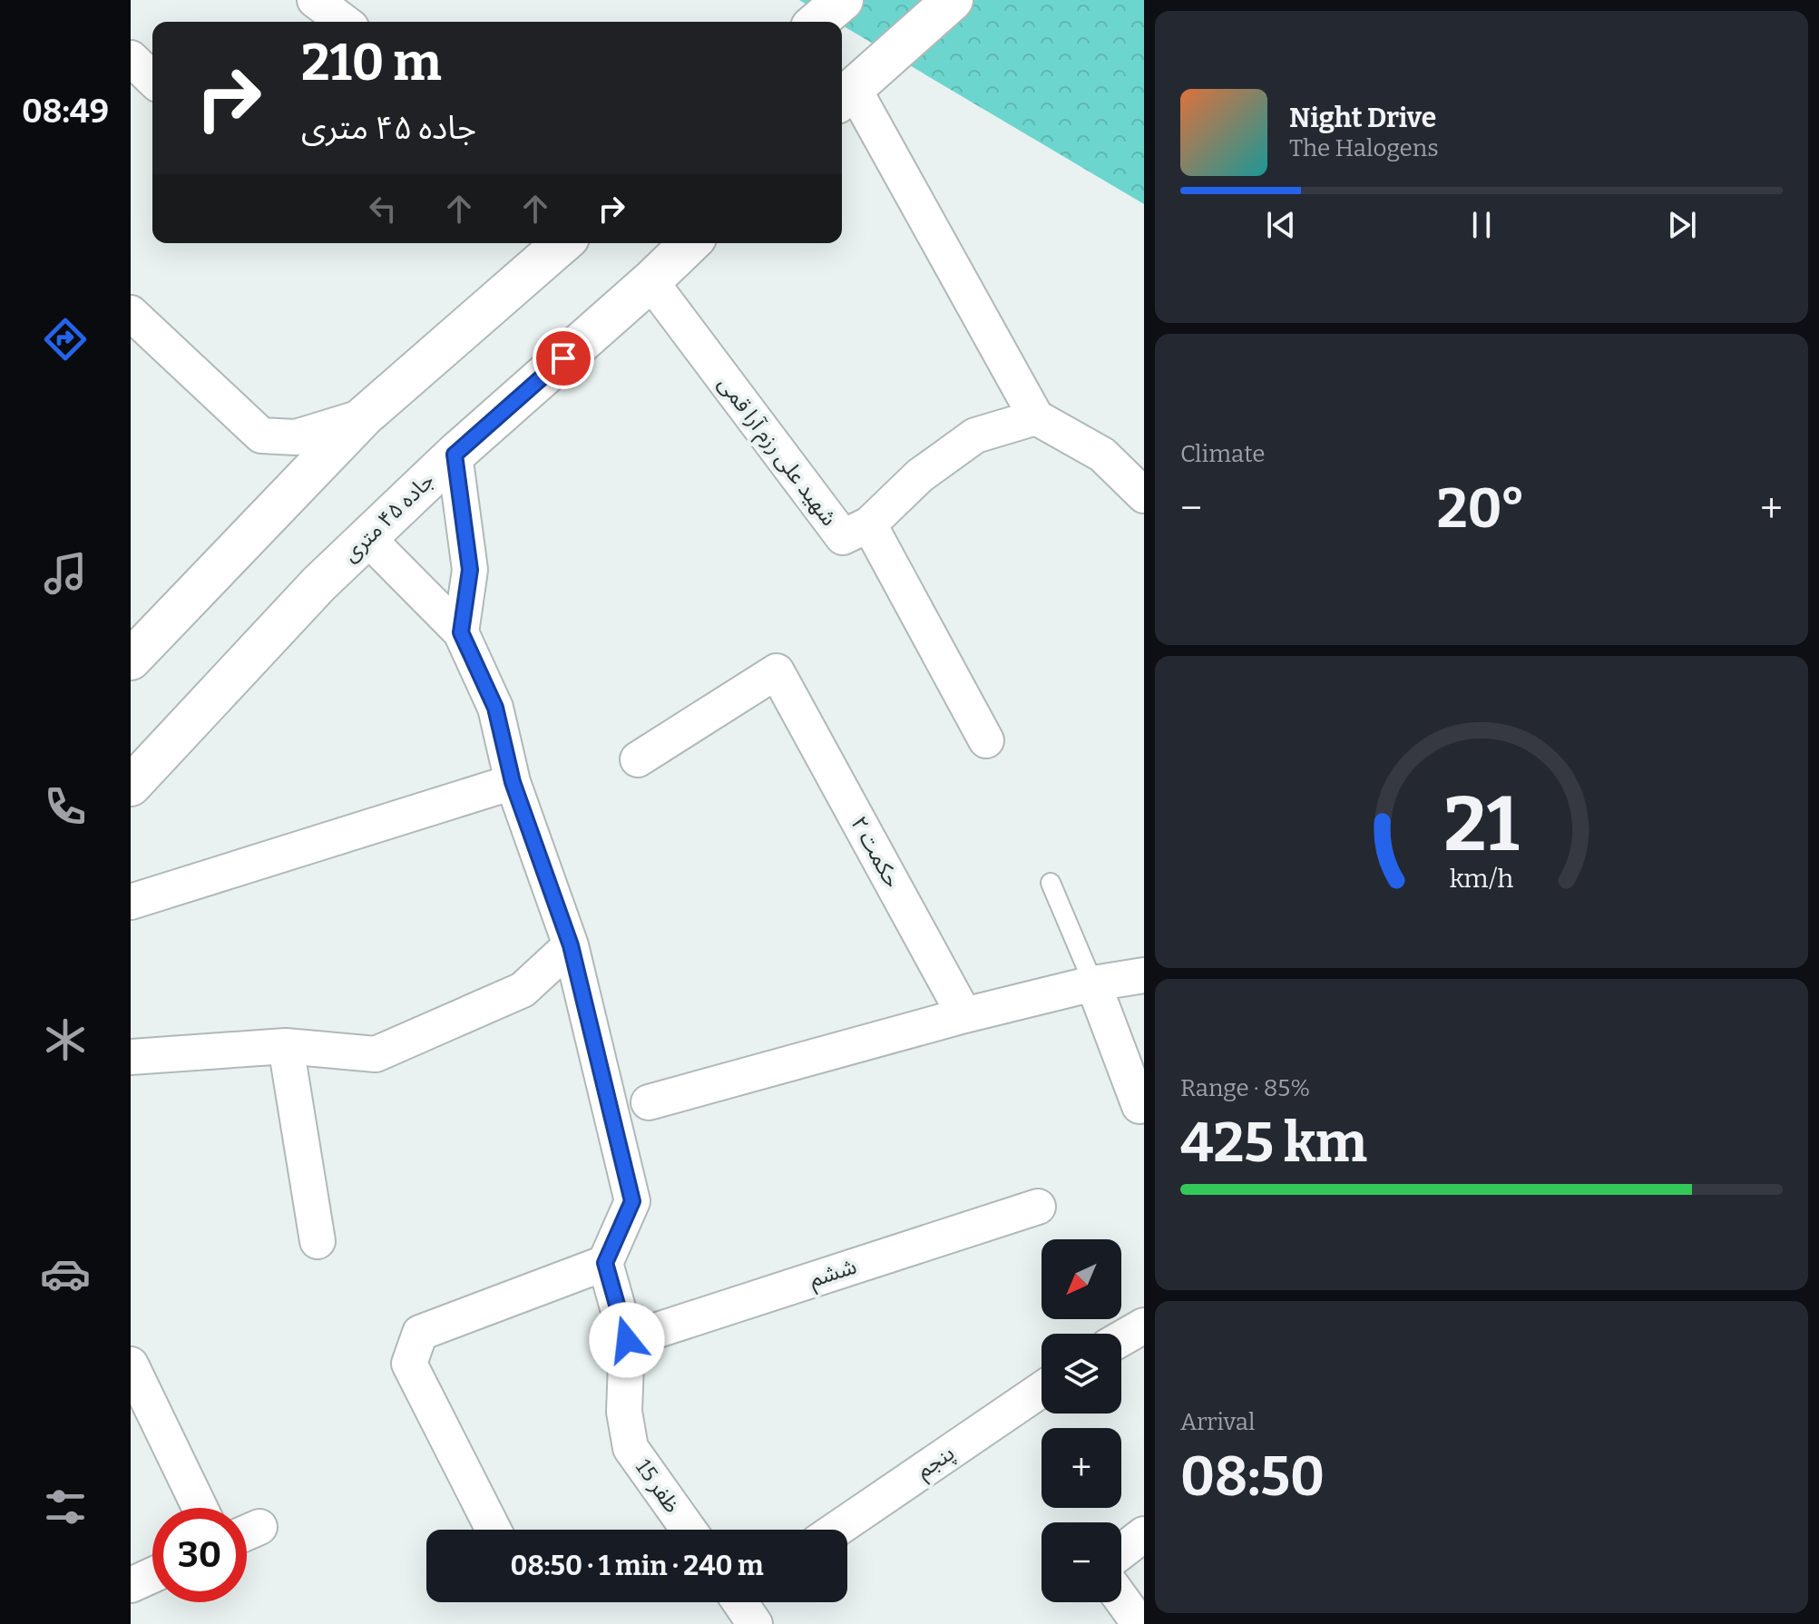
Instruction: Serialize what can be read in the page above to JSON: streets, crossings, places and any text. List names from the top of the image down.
{
  "streets": {
    "street": [
      "شهید علی رزم آرا قمی",
      "جاده ۴۵ متری",
      "حکمت ۲",
      "ششم",
      "پنجم",
      "ظفر 15"
    ]
  },
  "crossings": [
    ["شهید علی رزم آرا قمی", "جاده ۴۵ متری"],
    ["ششم", "ظفر 15"]
  ],
  "north": "bottom left",
  "page": {
    "tabs": "08:49",
    "turn": ["210 m", "جاده ۴۵ متری"],
    "song": ["Night Drive", "The Halogens"],
    "tile": [
      "Climate",
      ["Range · 85%", "425 km"],
      ["Arrival", "08:50"]
    ],
    "heat": ["−", "20°", "+"],
    "map_buttons": ["+", "−"],
    "limit": "30",
    "trip": "08:50 · 1 min · 240 m",
    "gauge": ["21", "km/h"]
  }
}
